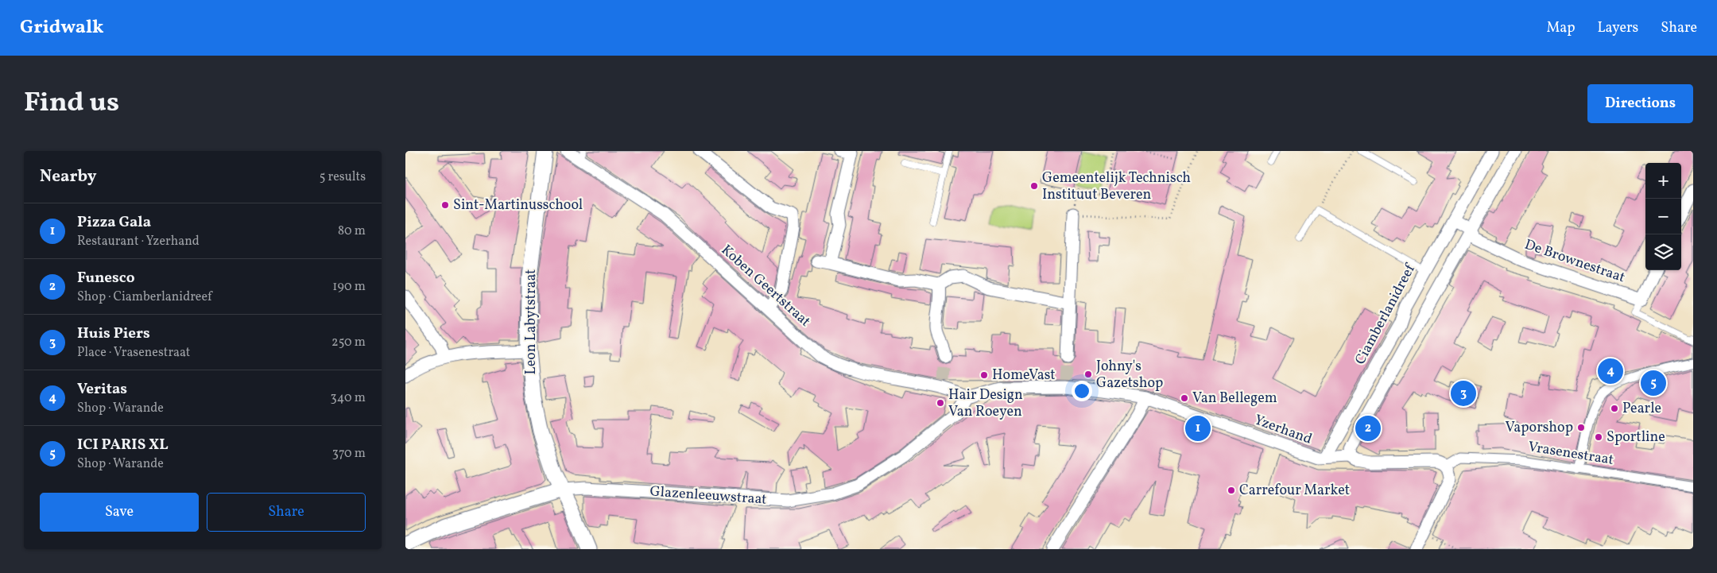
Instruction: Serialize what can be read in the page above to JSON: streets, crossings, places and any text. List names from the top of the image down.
{
  "streets": {
    "street": [
      "De Brownestraat",
      "Koben Geertstraat",
      "Ciamberlanidreef",
      "Leon Labytstraat",
      "Yzerhand",
      "Vrasenestraat",
      "Glazenleeuwstraat"
    ]
  },
  "crossings": [
    ["Koben Geertstraat", "Yzerhand"],
    ["Koben Geertstraat", "Glazenleeuwstraat"],
    ["Ciamberlanidreef", "Yzerhand"],
    ["Leon Labytstraat", "Glazenleeuwstraat"],
    ["Yzerhand", "Vrasenestraat"],
    ["Yzerhand", "Glazenleeuwstraat"]
  ],
  "places": [
    "Gemeentelijk Technisch Instituut Beveren",
    "Sint-Martinusschool",
    "Johny's Gazetshop",
    "HomeVast",
    "Van Bellegem",
    "Hair Design Van Roeyen",
    "Pearle",
    "Vaporshop",
    "Sportline",
    "Carrefour Market"
  ],
  "page": {
    "header": "Gridwalk",
    "nav": ["Map", "Layers", "Share"],
    "title": "Find us",
    "buttons": [
      "Directions",
      ["Save", "Share"]
    ],
    "heading": ["Nearby", "5 results"],
    "map_buttons": ["+", "−"],
    "list": [
      {
        "mark": "1",
        "name": "Pizza Gala",
        "note": "Restaurant · Yzerhand",
        "value": "80 m"
      },
      {
        "mark": "2",
        "name": "Funesco",
        "note": "Shop · Ciamberlanidreef",
        "value": "190 m"
      },
      {
        "mark": "3",
        "name": "Huis Piers",
        "note": "Place · Vrasenestraat",
        "value": "250 m"
      },
      {
        "mark": "4",
        "name": "Veritas",
        "note": "Shop · Warande",
        "value": "340 m"
      },
      {
        "mark": "5",
        "name": "ICI PARIS XL",
        "note": "Shop · Warande",
        "value": "370 m"
      }
    ],
    "pins": [
      "4",
      "5",
      "3",
      "1",
      "2"
    ]
  }
}
